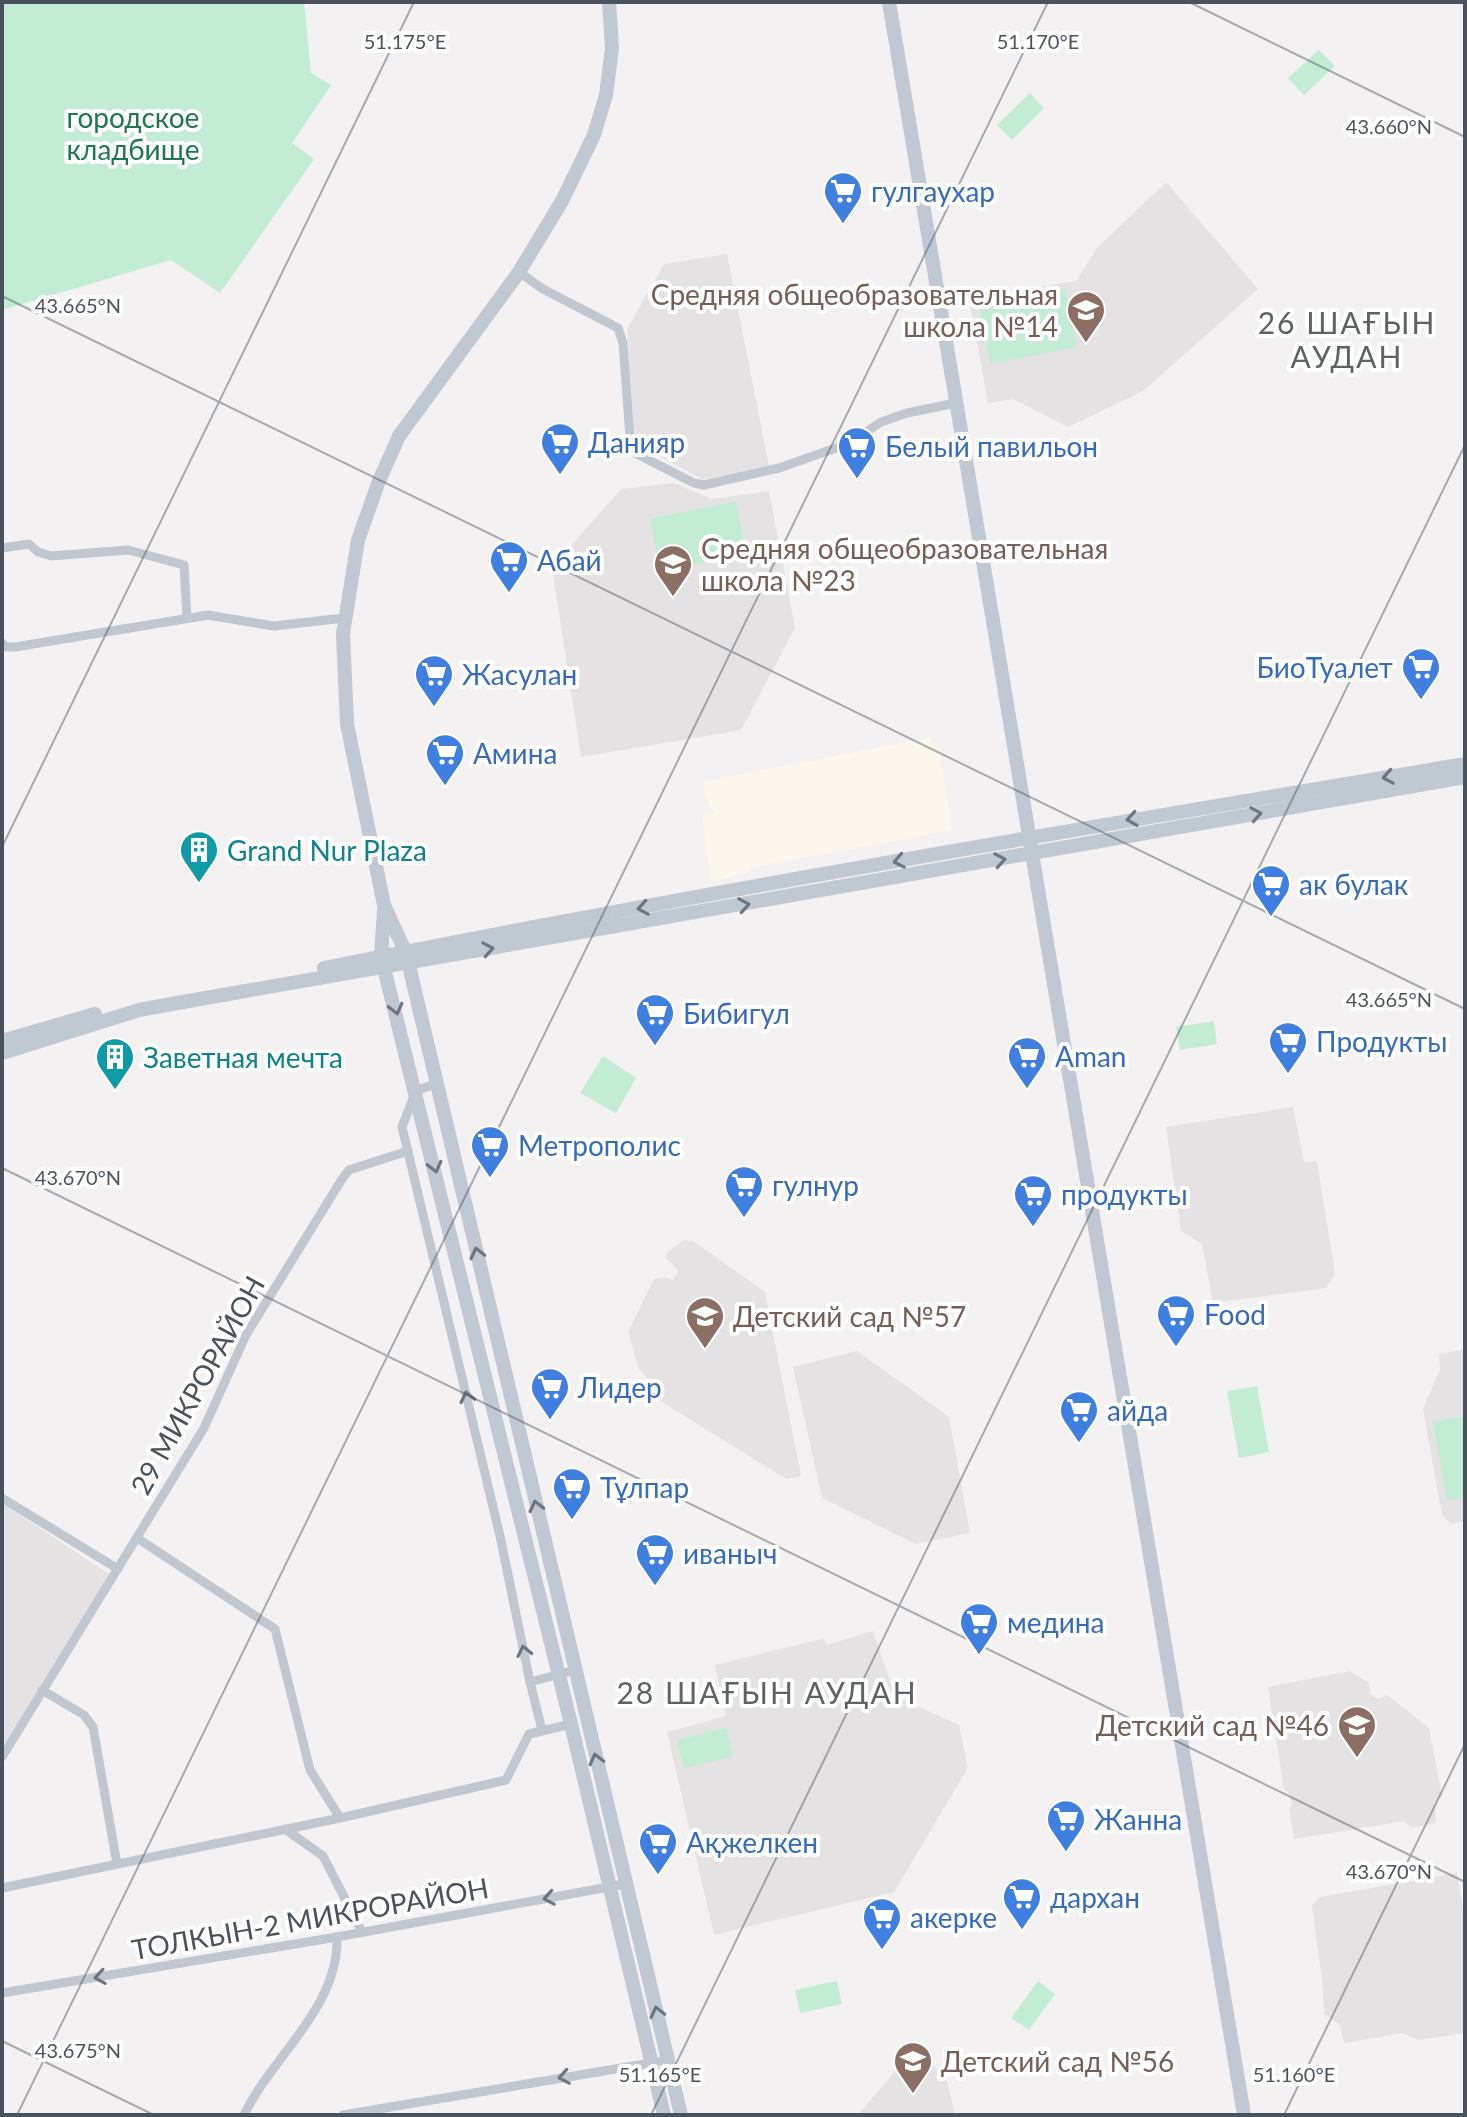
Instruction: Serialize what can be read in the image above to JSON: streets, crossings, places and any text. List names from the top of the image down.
{
  "streets": {
    "street": ["29 МИКРОРАЙОН", "ТОЛКЫН-2 МИКРОРАЙОН"]
  },
  "one_way": ["ТОЛКЫН-2 МИКРОРАЙОН"],
  "districts": ["26 ШАҒЫН АУДАН", "28 ШАҒЫН АУДАН"],
  "parks": ["городское кладбище"],
  "places": {
    "supermarket": [
      "гулгаухар",
      "Данияр",
      "Белый павильон",
      "Абай",
      "БиоТуалет",
      "Жасулан",
      "Амина",
      "ак булак",
      "Бибигул",
      "Продукты",
      "Aman",
      "Метрополис",
      "гулнур",
      "продукты",
      "Food",
      "Лидер",
      "айда",
      "Тұлпар",
      "иваныч",
      "медина",
      "Жанна",
      "Ақжелкен",
      "дархан",
      "акерке"
    ],
    "school or university": [
      "Cредняя общеобразовательная школа №14",
      "Средняя общеобразовательная школа №23",
      "Детский сад №57",
      "Детский сад №46",
      "Детский сад №56"
    ],
    "building": ["Grand Nur Plaza", "Заветная мечта"]
  },
  "coordinates": [
    "51.175°E",
    "51.170°E",
    "43.660°N",
    "43.665°N",
    "43.670°N",
    "43.675°N",
    "51.165°E",
    "51.160°E"
  ]
}
